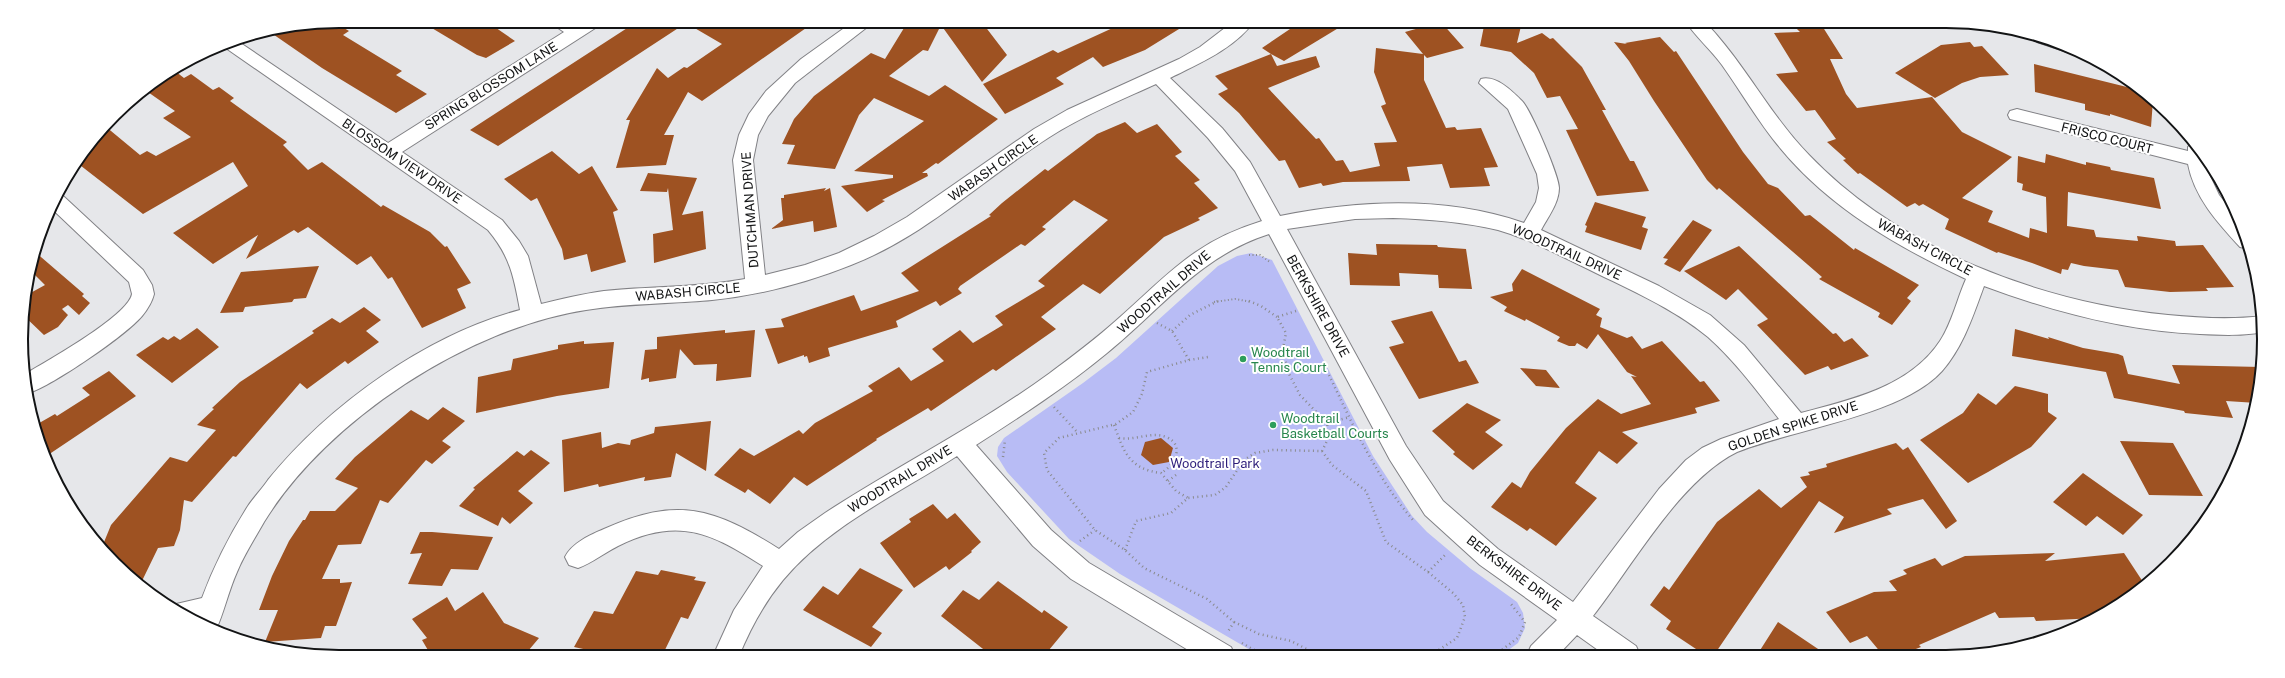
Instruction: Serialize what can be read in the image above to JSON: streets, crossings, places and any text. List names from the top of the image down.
{
  "streets": {
    "street": [
      "SPRING BLOSSOM LANE",
      "FRISCO COURT",
      "BLOSSOM VIEW DRIVE",
      "WABASH CIRCLE",
      "DUTCHMAN DRIVE",
      "WOODTRAIL DRIVE",
      "BERKSHIRE DRIVE",
      "GOLDEN SPIKE DRIVE"
    ]
  },
  "crossings": [
    ["SPRING BLOSSOM LANE", "BLOSSOM VIEW DRIVE"],
    ["BLOSSOM VIEW DRIVE", "WABASH CIRCLE"],
    ["WABASH CIRCLE", "DUTCHMAN DRIVE"],
    ["WABASH CIRCLE", "BERKSHIRE DRIVE"],
    ["WABASH CIRCLE", "GOLDEN SPIKE DRIVE"],
    ["WOODTRAIL DRIVE", "BERKSHIRE DRIVE"],
    ["WOODTRAIL DRIVE", "GOLDEN SPIKE DRIVE"],
    ["BERKSHIRE DRIVE", "GOLDEN SPIKE DRIVE"]
  ],
  "parks": ["Woodtrail Park"],
  "places": ["Woodtrail Tennis Court", "Woodtrail Basketball Courts"]
}
